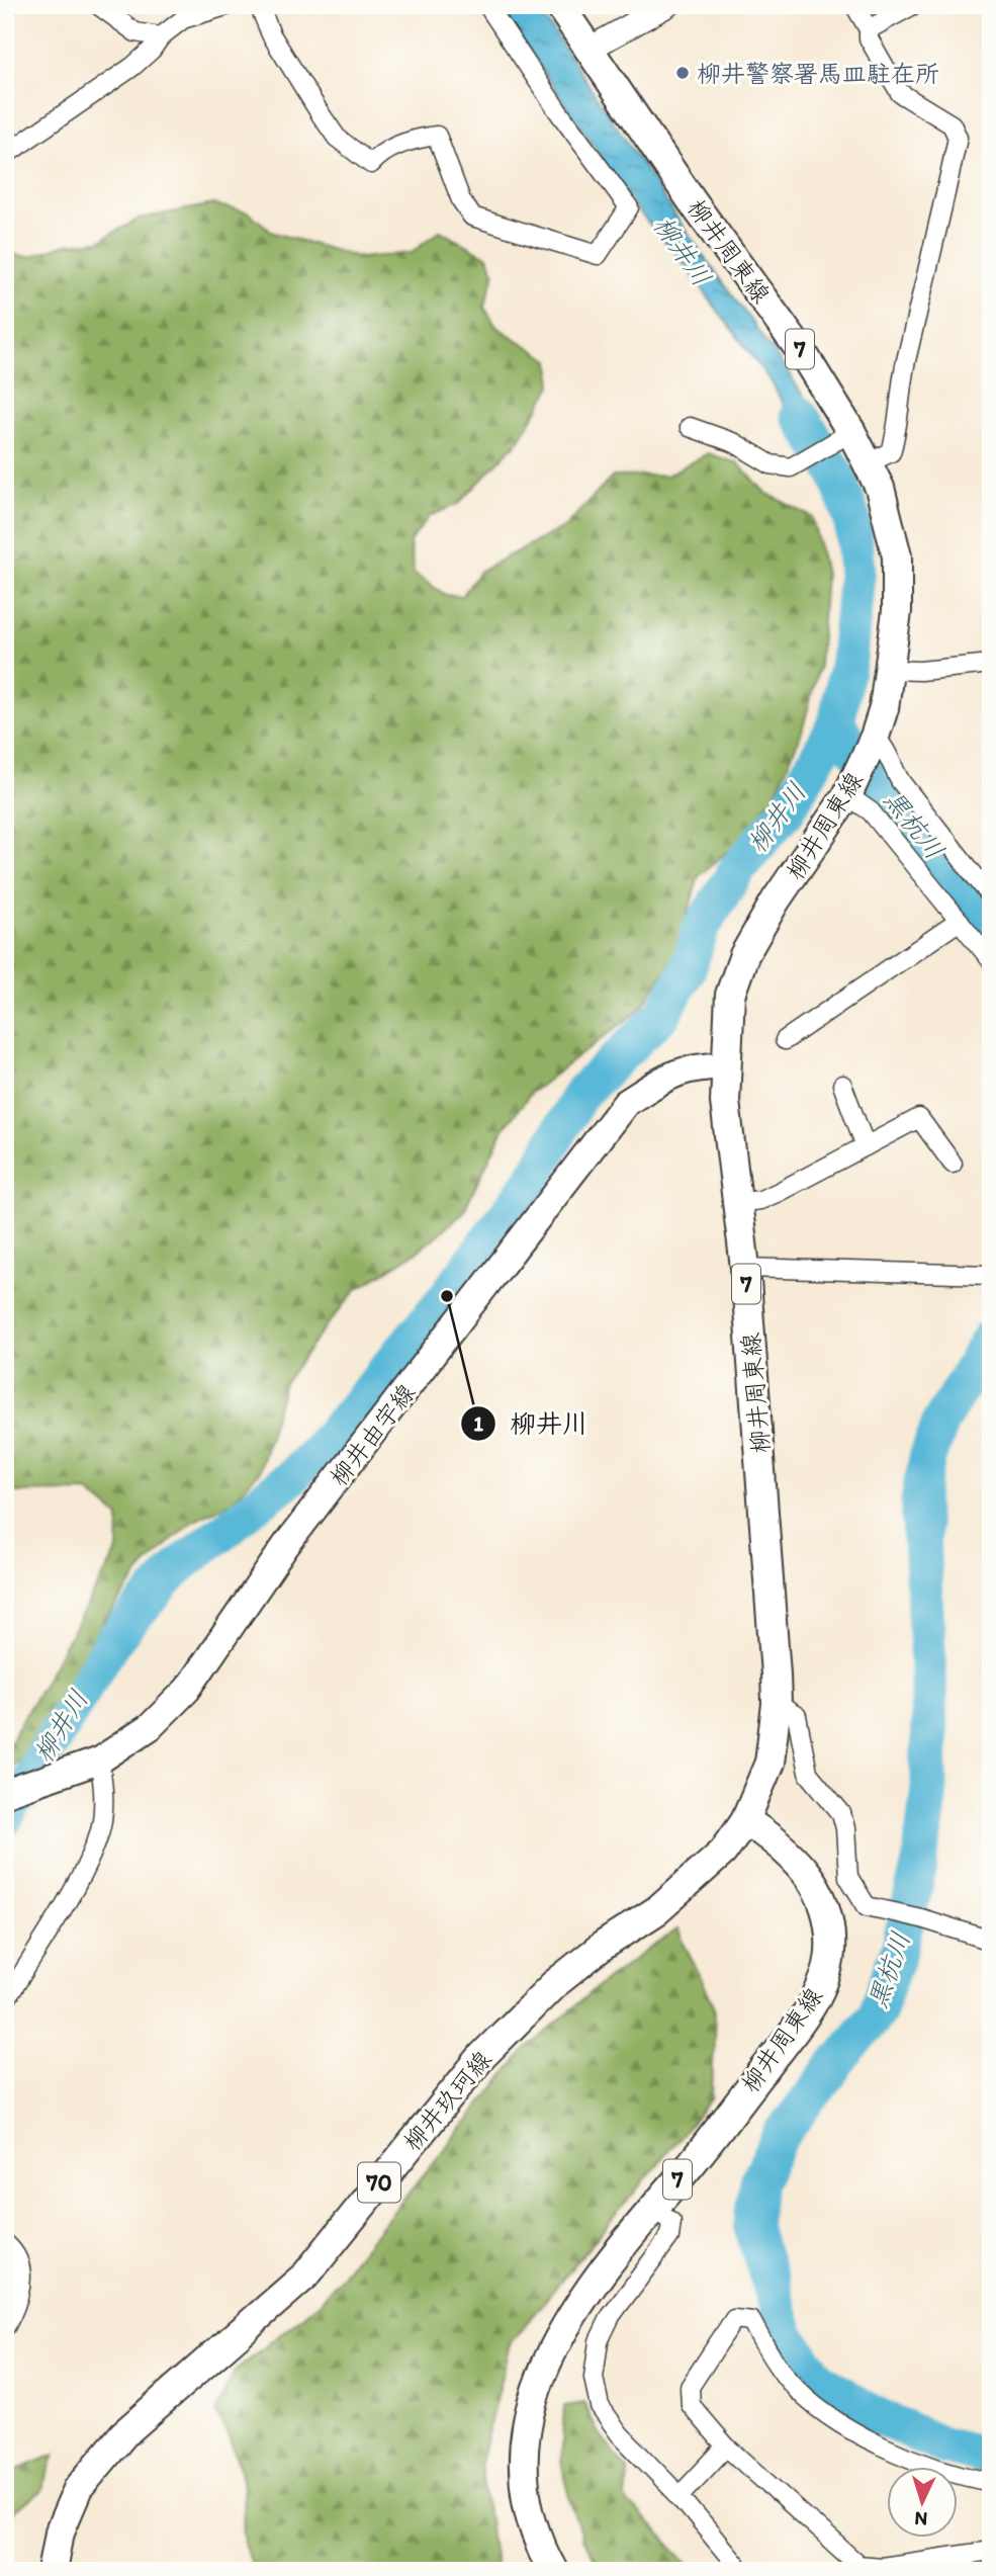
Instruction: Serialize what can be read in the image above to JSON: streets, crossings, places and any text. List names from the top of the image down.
{
  "streets": {
    "main road": [
      "柳井周東線",
      "7",
      "柳井由宇線",
      "柳井玖珂線",
      "70"
    ]
  },
  "crossings": [
    ["柳井周東線", "柳井由宇線"],
    ["柳井周東線", "柳井玖珂線"]
  ],
  "water": ["柳井川", "黒杭川"],
  "places": ["柳井警察署馬皿駐在所", "柳井川"],
  "north": "bottom"
}
